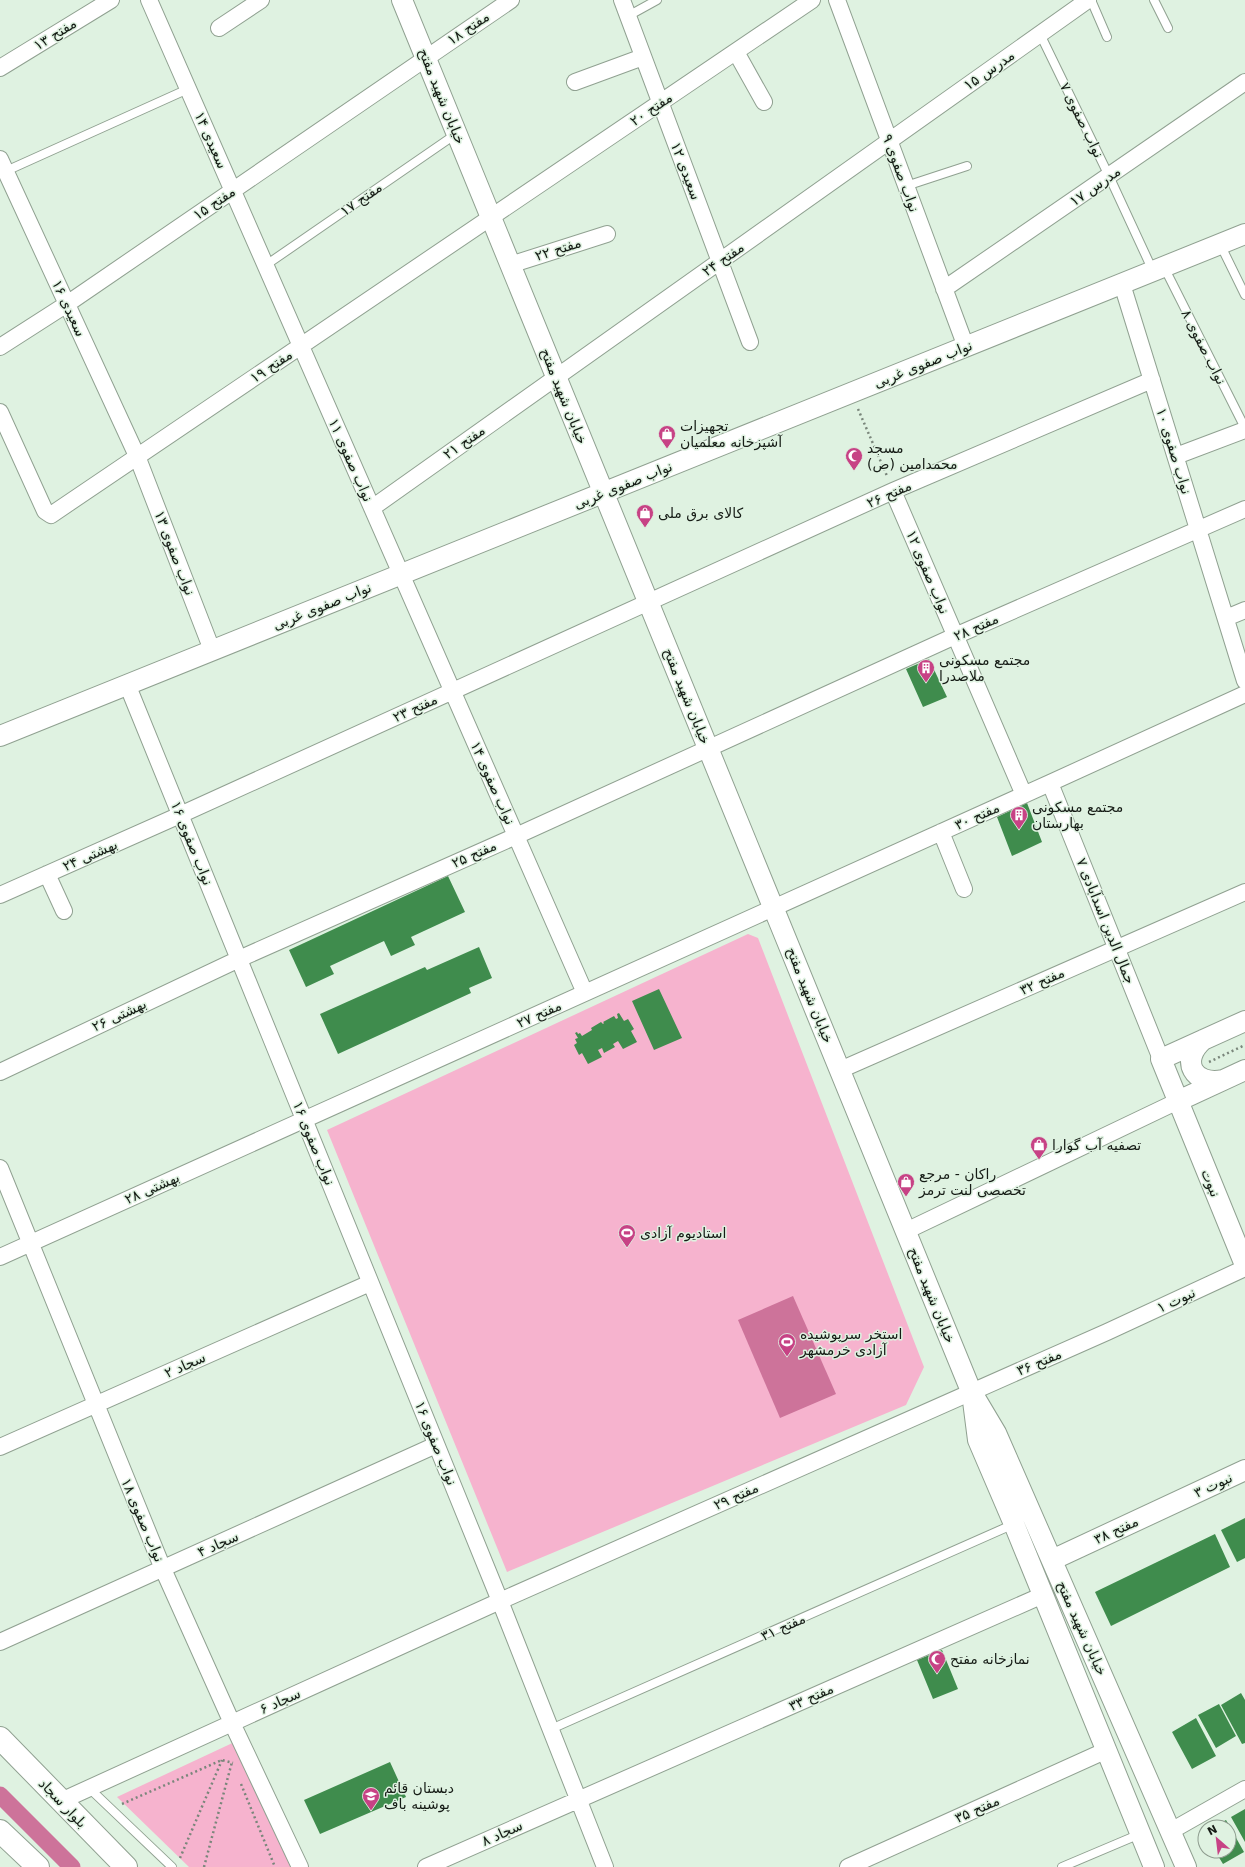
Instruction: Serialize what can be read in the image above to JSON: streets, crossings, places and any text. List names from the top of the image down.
{
  "streets": {
    "main road": ["بلوار سجاد"],
    "street": [
      "مفتح ۱۸",
      "مفتح ۱۳",
      "مدرس ۱۵",
      "خیابان شهید مفتح",
      "مفتح ۲۰",
      "سعیدی ۱۴",
      "سعیدی ۱۲",
      "نواب صفوی ۹",
      "مدرس ۱۷",
      "مفتح ۱۵",
      "مفتح ۲۲",
      "مفتح ۲۴",
      "سعیدی ۱۶",
      "نواب صفوی غربی",
      "مفتح ۱۹",
      "مفتح ۲۱",
      "نواب صفوی ۱۰",
      "نواب صفوی ۱۱",
      "مفتح ۲۶",
      "نواب صفوی ۱۳",
      "نواب صفوی ۱۲",
      "مفتح ۲۸",
      "مفتح ۲۳",
      "نواب صفوی ۱۴",
      "مفتح ۳۰",
      "نواب صفوی ۱۶",
      "مفتح ۲۵",
      "بهشتی ۲۴",
      "جمال الدین اسدآبادی ۷",
      "مفتح ۳۲",
      "مفتح ۲۷",
      "بهشتی ۲۶",
      "نبوت",
      "بهشتی ۲۸",
      "نبوت ۱",
      "مفتح ۳۶",
      "سجاد ۲",
      "نبوت ۳",
      "مفتح ۲۹",
      "نواب صفوی ۱۸",
      "مفتح ۳۸",
      "سجاد ۴",
      "مفتح ۳۳",
      "سجاد ۶",
      "مفتح ۳۵",
      "سجاد ۸"
    ],
    "lane": [
      "نواب صفوی ۷",
      "مفتح ۱۷",
      "نواب صفوی ۸",
      "مفتح ۳۱"
    ]
  },
  "crossings": [
    ["مفتح ۱۸", "خیابان شهید مفتح"],
    ["مفتح ۱۸", "مفتح ۱۵"],
    ["مدرس ۱۵", "نواب صفوی ۷"],
    ["مدرس ۱۵", "نواب صفوی ۹"],
    ["مدرس ۱۵", "مفتح ۲۴"],
    ["خیابان شهید مفتح", "مفتح ۲۰"],
    ["خیابان شهید مفتح", "مفتح ۱۷"],
    ["خیابان شهید مفتح", "مفتح ۱۵"],
    ["خیابان شهید مفتح", "مفتح ۲۲"],
    ["خیابان شهید مفتح", "مفتح ۲۴"],
    ["خیابان شهید مفتح", "نواب صفوی غربی"],
    ["خیابان شهید مفتح", "مفتح ۱۹"],
    ["خیابان شهید مفتح", "مفتح ۲۱"],
    ["خیابان شهید مفتح", "مفتح ۲۶"],
    ["خیابان شهید مفتح", "مفتح ۲۸"],
    ["خیابان شهید مفتح", "مفتح ۲۳"],
    ["خیابان شهید مفتح", "مفتح ۳۰"],
    ["خیابان شهید مفتح", "مفتح ۲۵"],
    ["خیابان شهید مفتح", "مفتح ۳۲"],
    ["خیابان شهید مفتح", "مفتح ۲۷"],
    ["خیابان شهید مفتح", "مفتح ۳۶"],
    ["خیابان شهید مفتح", "مفتح ۲۹"],
    ["خیابان شهید مفتح", "مفتح ۳۸"],
    ["خیابان شهید مفتح", "مفتح ۳۱"],
    ["خیابان شهید مفتح", "مفتح ۳۳"],
    ["خیابان شهید مفتح", "مفتح ۳۵"],
    ["مفتح ۲۰", "سعیدی ۱۲"],
    ["مفتح ۲۰", "مفتح ۱۹"],
    ["نواب صفوی ۷", "مدرس ۱۷"],
    ["نواب صفوی ۷", "نواب صفوی ۸"],
    ["نواب صفوی ۷", "نواب صفوی غربی"],
    ["سعیدی ۱۴", "مفتح ۱۷"],
    ["سعیدی ۱۴", "مفتح ۱۵"],
    ["سعیدی ۱۴", "مفتح ۱۹"],
    ["سعیدی ۱۴", "نواب صفوی ۱۱"],
    ["سعیدی ۱۲", "مفتح ۲۴"],
    ["نواب صفوی ۹", "مدرس ۱۷"],
    ["نواب صفوی ۹", "مفتح ۲۴"],
    ["نواب صفوی ۹", "نواب صفوی غربی"],
    ["مفتح ۱۵", "سعیدی ۱۶"],
    ["مفتح ۲۴", "مفتح ۲۱"],
    ["سعیدی ۱۶", "مفتح ۱۹"],
    ["سعیدی ۱۶", "نواب صفوی ۱۳"],
    ["نواب صفوی ۸", "نواب صفوی غربی"],
    ["نواب صفوی غربی", "نواب صفوی ۱۰"],
    ["نواب صفوی غربی", "نواب صفوی ۱۱"],
    ["نواب صفوی غربی", "نواب صفوی ۱۳"],
    ["نواب صفوی غربی", "نواب صفوی ۱۴"],
    ["نواب صفوی غربی", "نواب صفوی ۱۶"],
    ["مفتح ۱۹", "نواب صفوی ۱۱"],
    ["مفتح ۱۹", "نواب صفوی ۱۳"],
    ["مفتح ۲۱", "نواب صفوی ۱۱"],
    ["نواب صفوی ۱۰", "مفتح ۲۶"],
    ["نواب صفوی ۱۰", "مفتح ۲۸"],
    ["نواب صفوی ۱۱", "نواب صفوی ۱۴"],
    ["مفتح ۲۶", "نواب صفوی ۱۲"],
    ["مفتح ۲۶", "مفتح ۲۳"],
    ["نواب صفوی ۱۲", "مفتح ۲۸"],
    ["نواب صفوی ۱۲", "مفتح ۳۰"],
    ["مفتح ۲۸", "مفتح ۲۵"],
    ["مفتح ۲۳", "نواب صفوی ۱۴"],
    ["مفتح ۲۳", "نواب صفوی ۱۶"],
    ["مفتح ۲۳", "بهشتی ۲۴"],
    ["نواب صفوی ۱۴", "مفتح ۲۵"],
    ["نواب صفوی ۱۴", "مفتح ۲۷"],
    ["مفتح ۳۰", "جمال الدین اسدآبادی ۷"],
    ["مفتح ۳۰", "مفتح ۲۷"],
    ["نواب صفوی ۱۶", "مفتح ۲۵"],
    ["نواب صفوی ۱۶", "بهشتی ۲۴"],
    ["نواب صفوی ۱۶", "مفتح ۲۷"],
    ["نواب صفوی ۱۶", "بهشتی ۲۶"],
    ["نواب صفوی ۱۶", "بهشتی ۲۸"],
    ["نواب صفوی ۱۶", "سجاد ۲"],
    ["نواب صفوی ۱۶", "مفتح ۲۹"],
    ["نواب صفوی ۱۶", "سجاد ۴"],
    ["نواب صفوی ۱۶", "مفتح ۳۱"],
    ["نواب صفوی ۱۶", "مفتح ۳۳"],
    ["نواب صفوی ۱۶", "سجاد ۶"],
    ["نواب صفوی ۱۶", "سجاد ۸"],
    ["مفتح ۲۵", "بهشتی ۲۶"],
    ["جمال الدین اسدآبادی ۷", "مفتح ۳۲"],
    ["جمال الدین اسدآبادی ۷", "نبوت"],
    ["مفتح ۲۷", "بهشتی ۲۸"],
    ["نبوت", "نبوت ۱"],
    ["بهشتی ۲۸", "نواب صفوی ۱۸"],
    ["نبوت ۱", "مفتح ۳۶"],
    ["مفتح ۳۶", "مفتح ۲۹"],
    ["سجاد ۲", "نواب صفوی ۱۸"],
    ["نبوت ۳", "مفتح ۳۸"],
    ["مفتح ۲۹", "سجاد ۶"],
    ["نواب صفوی ۱۸", "سجاد ۴"],
    ["نواب صفوی ۱۸", "سجاد ۶"],
    ["مفتح ۳۳", "سجاد ۸"],
    ["سجاد ۶", "بلوار سجاد"]
  ],
  "places": {
    "shop": [
      "تجهيزات آشپزخانه معلمیان",
      "کالای برق ملی",
      "تصفیه آب گوارا",
      "راکان - مرجع تخصصی لنت ترمز"
    ],
    "mosque": ["مسجد محمدامین (ص)", "نمازخانه مفتح"],
    "building": ["مجتمع مسکونی ملاصدرا", "مجتمع مسکونی بهارستان"],
    "sports": ["استادیوم آزادی", "استخر سرپوشیده آزادی خرمشهر"],
    "school or university": ["دبستان قائم پوشینه باف"]
  },
  "north": "top left"
}
